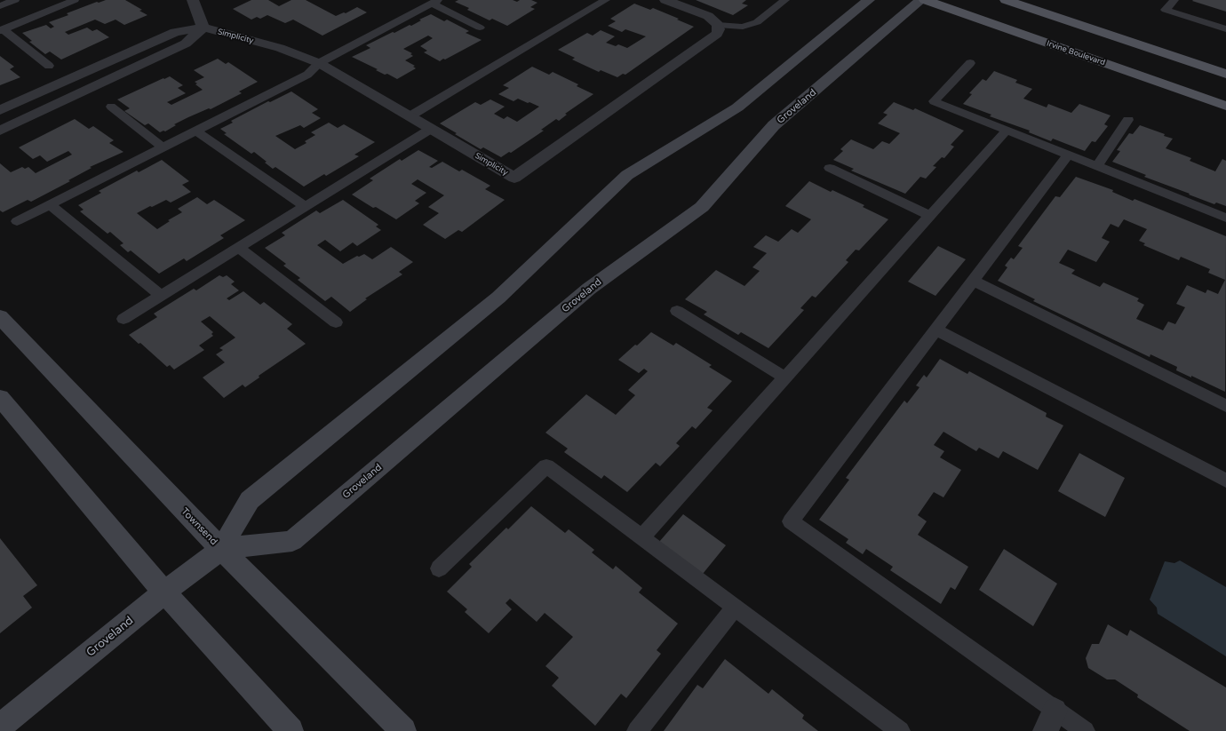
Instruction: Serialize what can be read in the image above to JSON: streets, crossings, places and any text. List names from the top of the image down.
{
  "streets": {
    "main road": ["Irvine Boulevard"],
    "street": ["Simplicity", "Groveland", "Townsend"]
  },
  "crossings": [
    ["Groveland", "Townsend"]
  ]
}
